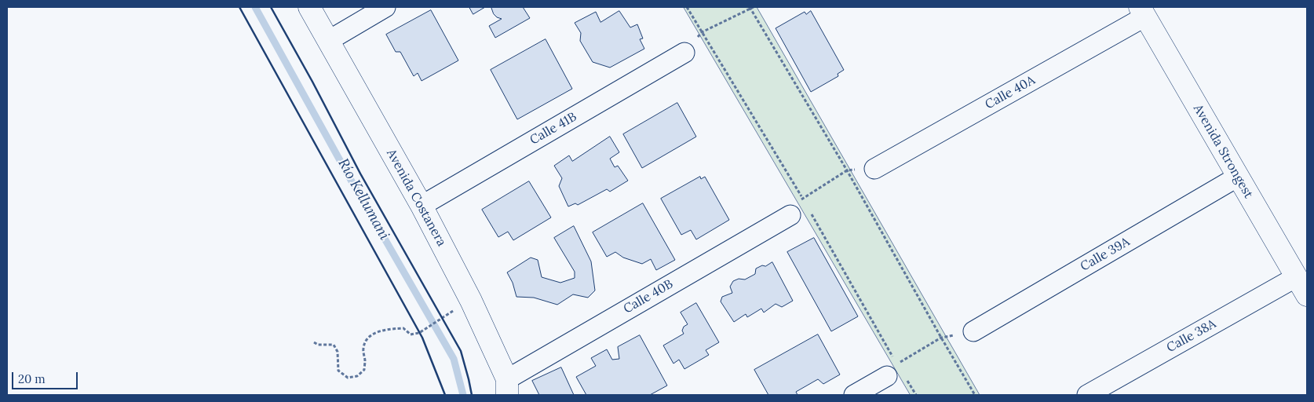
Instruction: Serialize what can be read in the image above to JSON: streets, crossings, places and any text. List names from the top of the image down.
{
  "streets": {
    "street": [
      "Calle 40A",
      "Calle 41B",
      "Avenida Strongest",
      "Avenida Costanera",
      "Calle 39A",
      "Calle 40B",
      "Calle 38A"
    ]
  },
  "crossings": [
    ["Calle 40A", "Avenida Strongest"],
    ["Calle 41B", "Avenida Costanera"],
    ["Avenida Strongest", "Calle 39A"],
    ["Avenida Strongest", "Calle 38A"],
    ["Avenida Costanera", "Calle 40B"]
  ],
  "water": ["Río Kellumani"],
  "scale_bar": "20 m"
}
